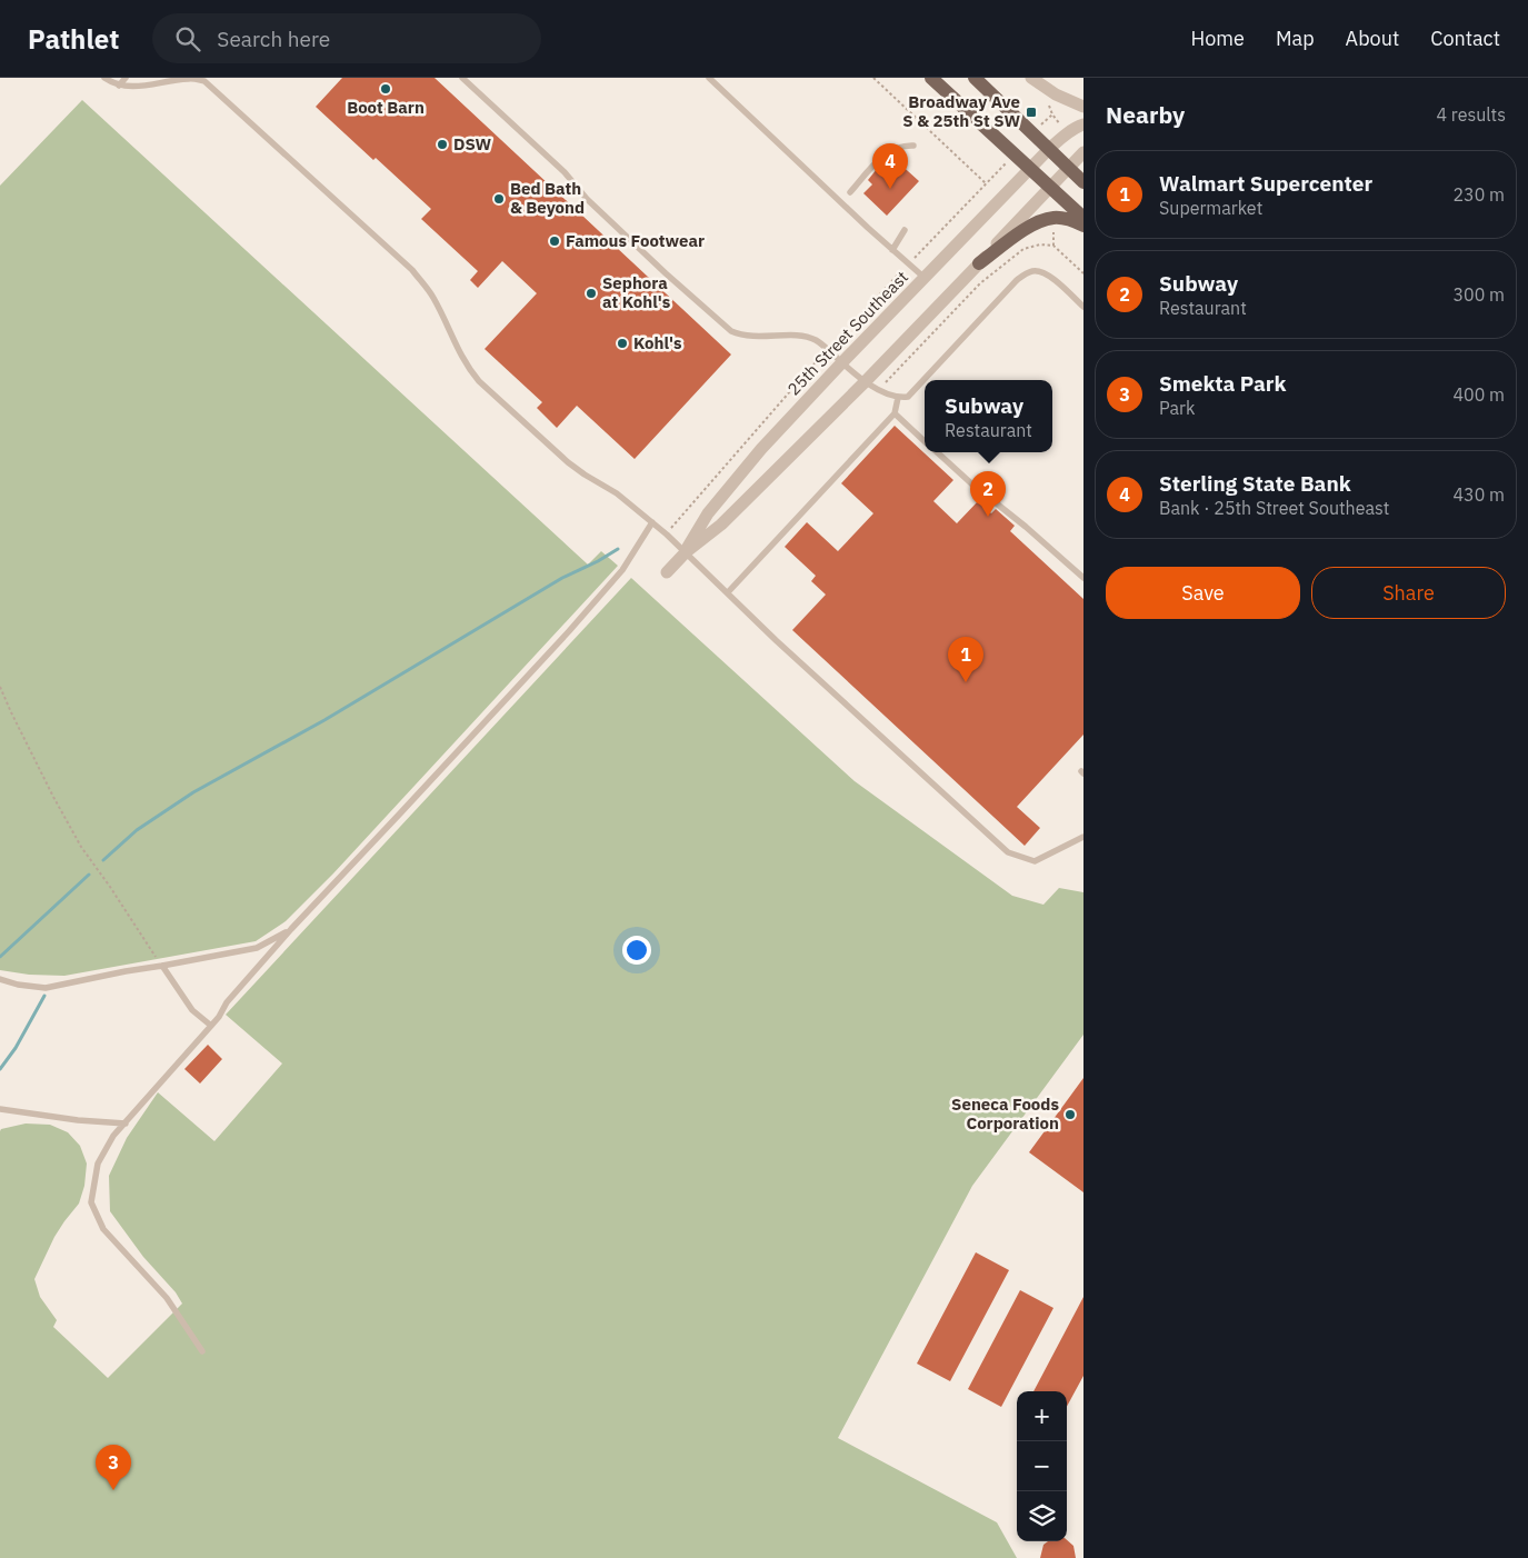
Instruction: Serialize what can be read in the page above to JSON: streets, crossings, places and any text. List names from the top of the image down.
{
  "streets": {
    "street": ["25th Street Southeast"]
  },
  "places": {
    "other": [
      "Boot Barn",
      "DSW",
      "Bed Bath & Beyond",
      "Famous Footwear",
      "Sephora at Kohl's",
      "Kohl's",
      "Seneca Foods Corporation"
    ],
    "transit": ["Broadway Ave S & 25th St SW"]
  },
  "page": {
    "header": "Pathlet",
    "search": "Search here",
    "nav": [
      "Home",
      "Map",
      "About",
      "Contact"
    ],
    "heading": ["Nearby", "4 results"],
    "pins": [
      "4",
      "2",
      "1",
      "3"
    ],
    "list": [
      {
        "mark": "1",
        "name": "Walmart Supercenter",
        "note": "Supermarket",
        "value": "230 m"
      },
      {
        "mark": "2",
        "name": "Subway",
        "note": "Restaurant",
        "value": "300 m"
      },
      {
        "mark": "3",
        "name": "Smekta Park",
        "note": "Park",
        "value": "400 m"
      },
      {
        "mark": "4",
        "name": "Sterling State Bank",
        "note": "Bank · 25th Street Southeast",
        "value": "430 m"
      }
    ],
    "popup": ["Subway", "Restaurant"],
    "buttons": ["Save", "Share"],
    "map_buttons": ["+", "−"]
  }
}
